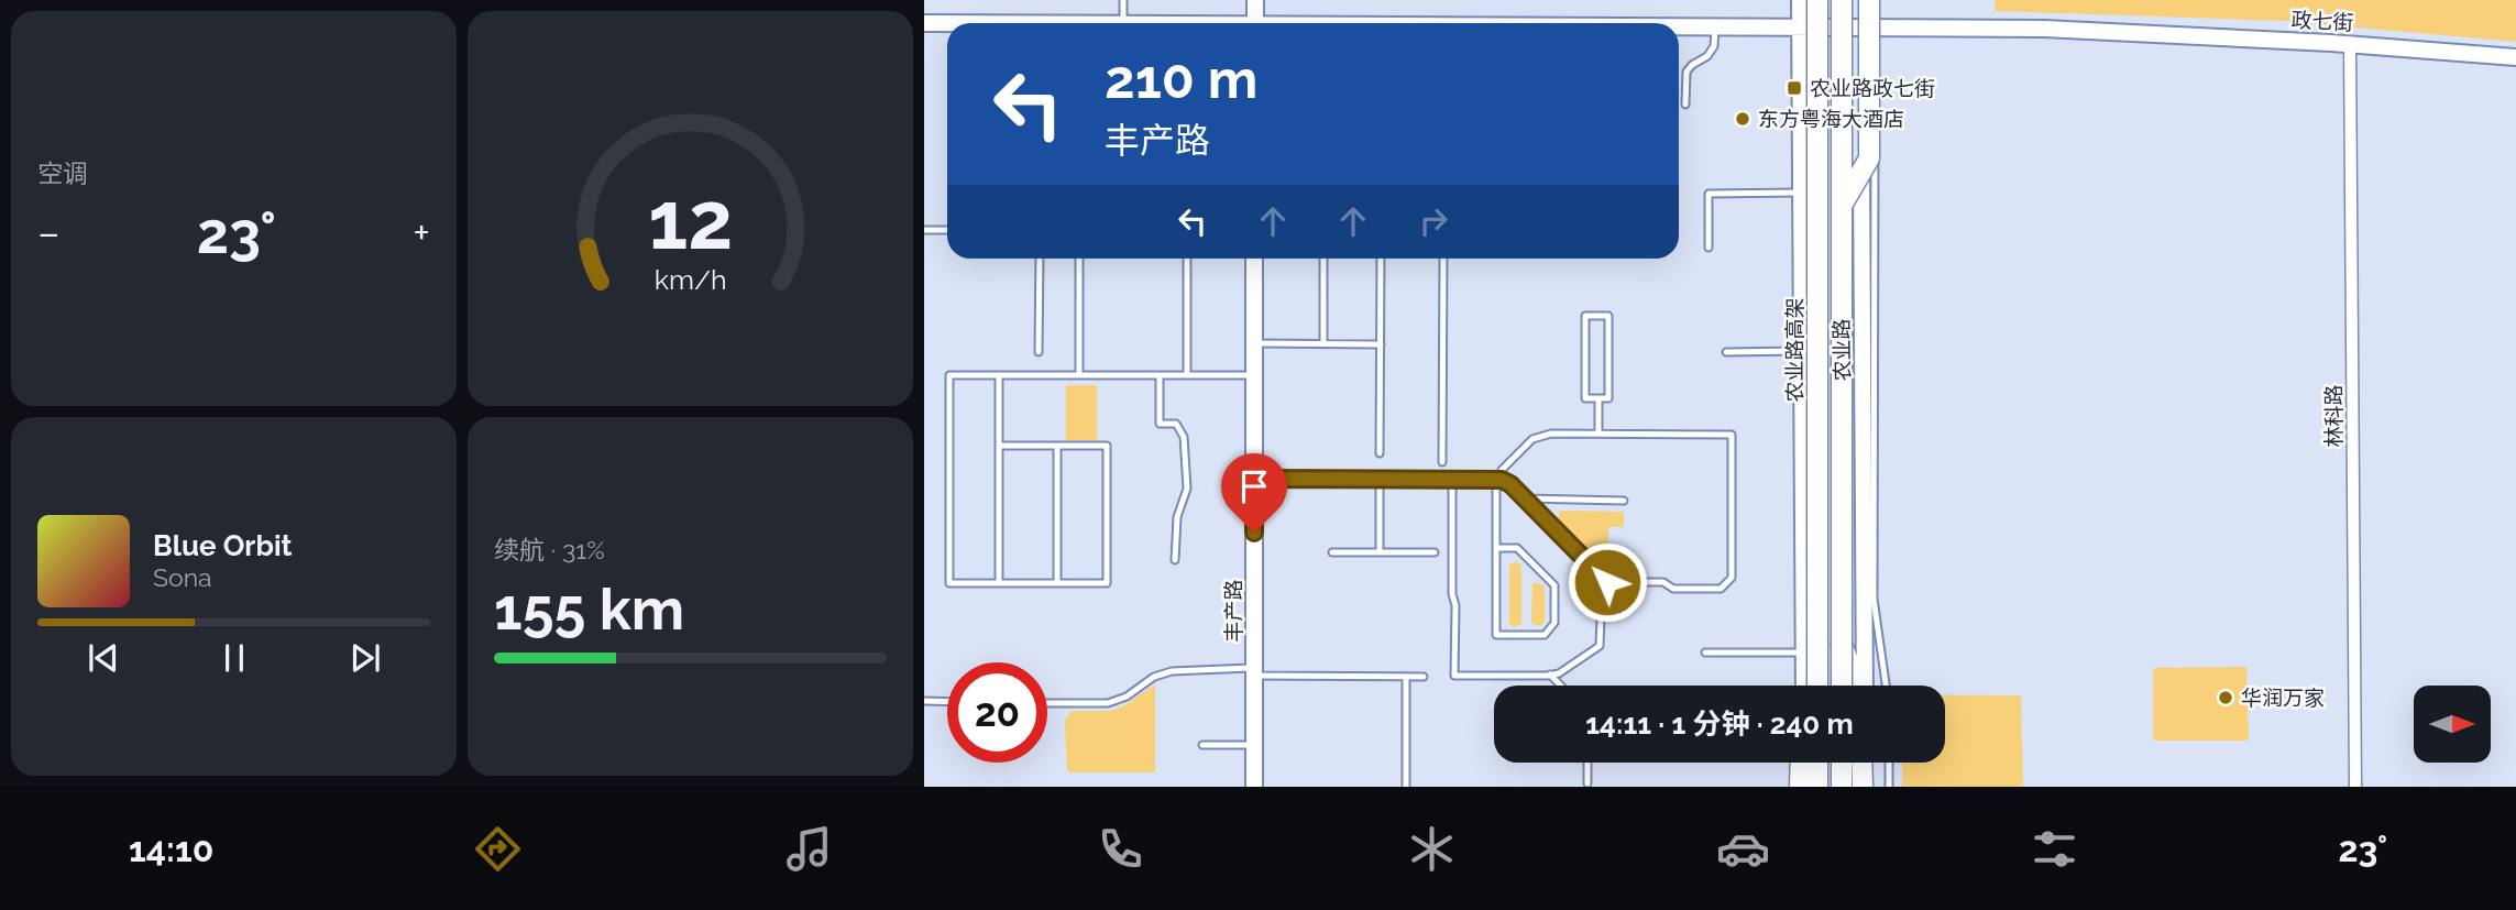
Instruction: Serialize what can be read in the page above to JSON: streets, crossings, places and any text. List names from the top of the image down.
{
  "streets": {
    "highway": ["农业路高架"],
    "street": [
      "政七街",
      "农业路",
      "林科路",
      "丰产路"
    ]
  },
  "crossings": [
    ["政七街", "农业路"],
    ["政七街", "林科路"],
    ["农业路高架", "农业路"]
  ],
  "places": {
    "transit": ["农业路政七街"],
    "other": ["东方粤海大酒店", "华润万家"]
  },
  "north": "right",
  "page": {
    "tile": [
      "空调",
      ["续航 · 31%", "155 km"]
    ],
    "turn": ["210 m", "丰产路"],
    "heat": ["−", "23°", "+"],
    "song": ["Blue Orbit", "Sona"],
    "limit": "20",
    "trip": "14:11 · 1 分钟 · 240 m",
    "tabs": ["14:10", "23°"],
    "gauge": ["12", "km/h"]
  }
}
